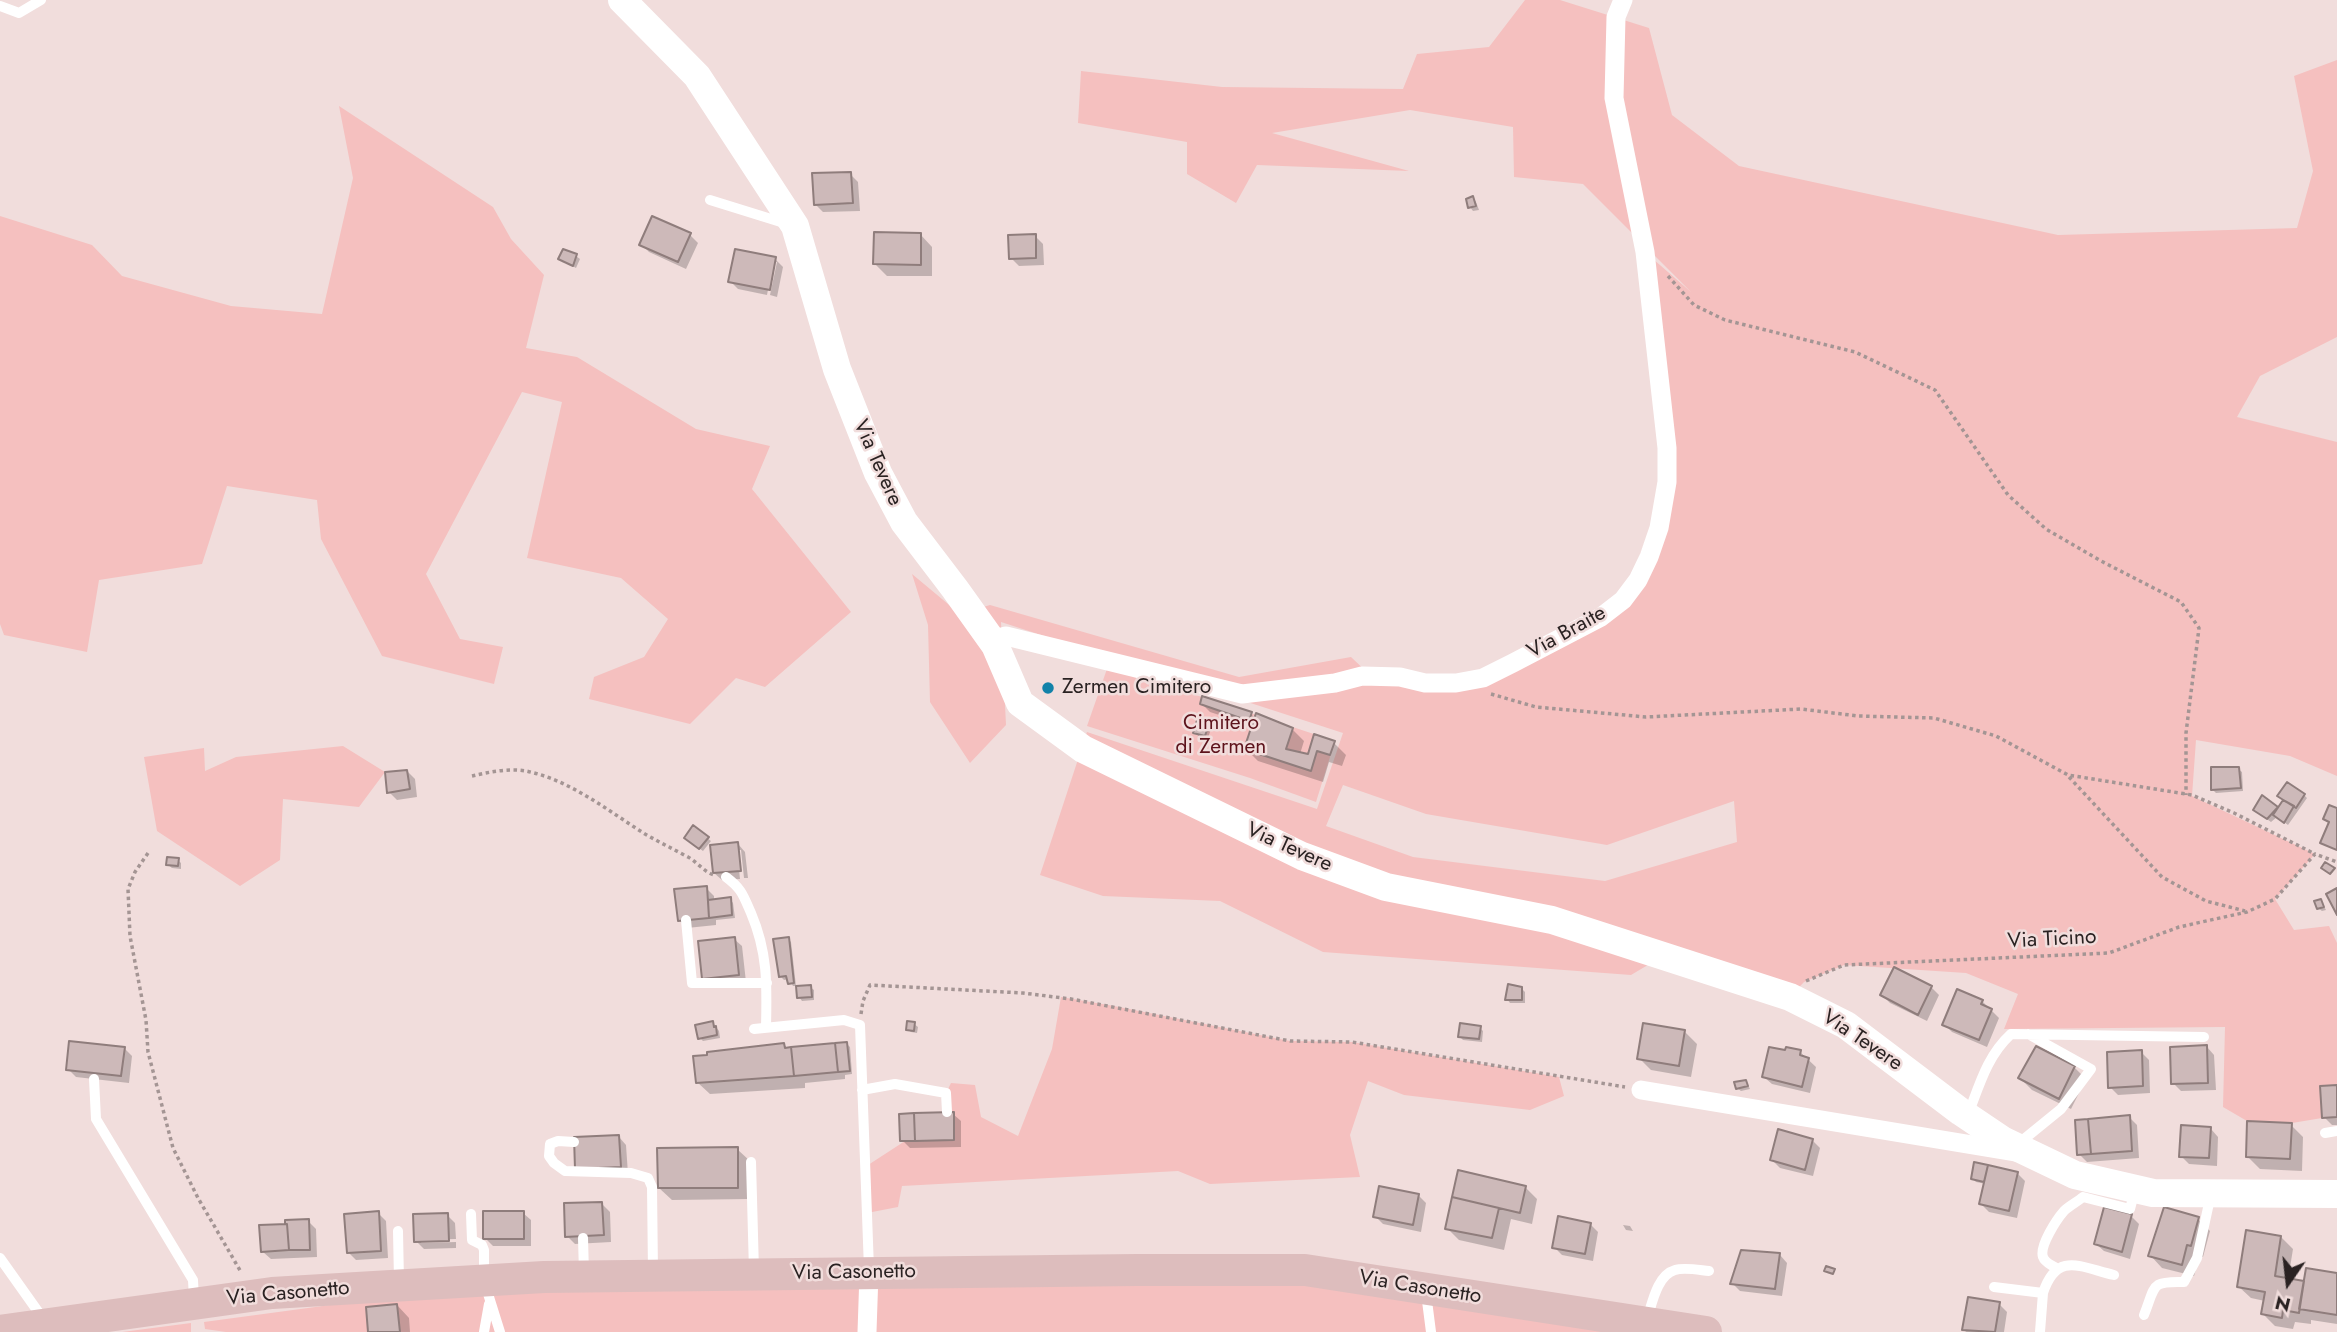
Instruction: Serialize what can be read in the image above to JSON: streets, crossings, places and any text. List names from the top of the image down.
{
  "streets": {
    "main road": ["Via Tevere", "Via Casonetto"],
    "street": ["Via Braite"],
    "path": ["Via Ticino"]
  },
  "crossings": [
    ["Via Tevere", "Via Braite"],
    ["Via Tevere", "Via Ticino"]
  ],
  "parks": ["Cimitero di Zermen"],
  "places": ["Zermen Cimitero"],
  "north": "bottom"
}
